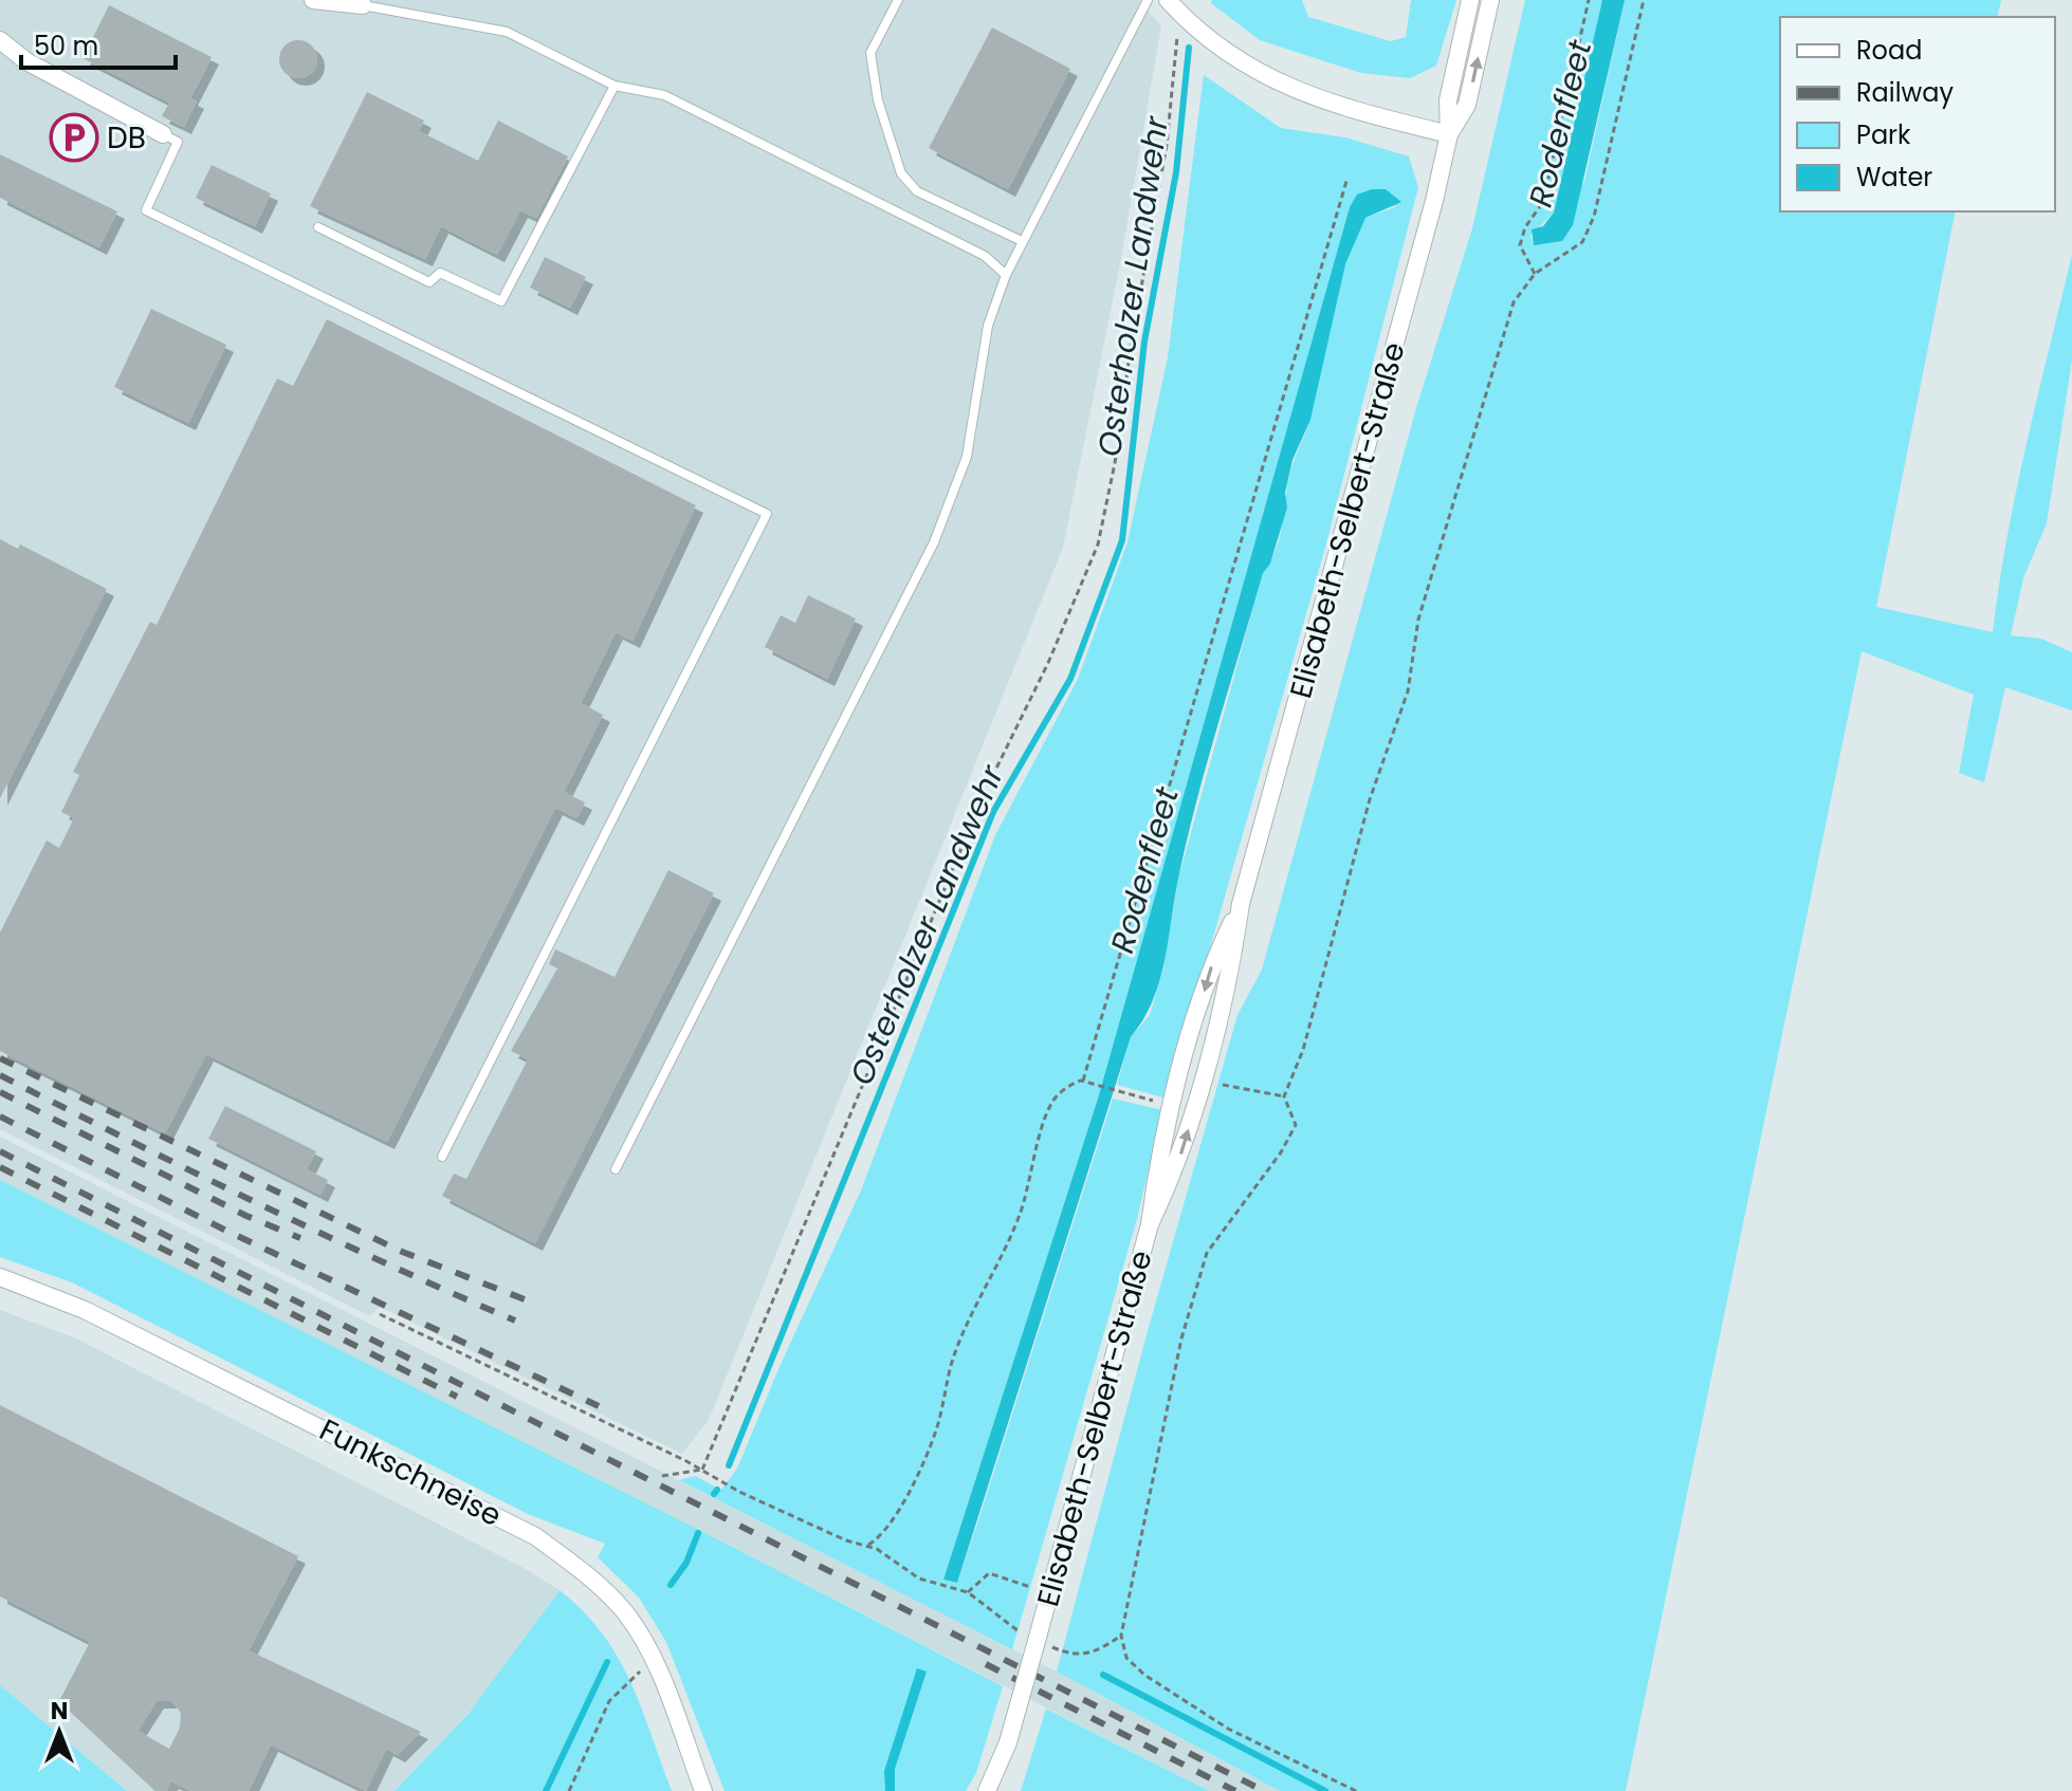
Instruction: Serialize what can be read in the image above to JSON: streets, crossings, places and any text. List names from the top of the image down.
{
  "streets": {
    "street": ["Elisabeth-Selbert-Straße", "Funkschneise"]
  },
  "water": ["Rodenfleet", "Osterholzer Landwehr"],
  "places": {
    "parking": ["DB"]
  },
  "legend": [
    "Road",
    "Railway",
    "Park",
    "Water"
  ],
  "scale_bar": "50 m",
  "north": "top"
}
